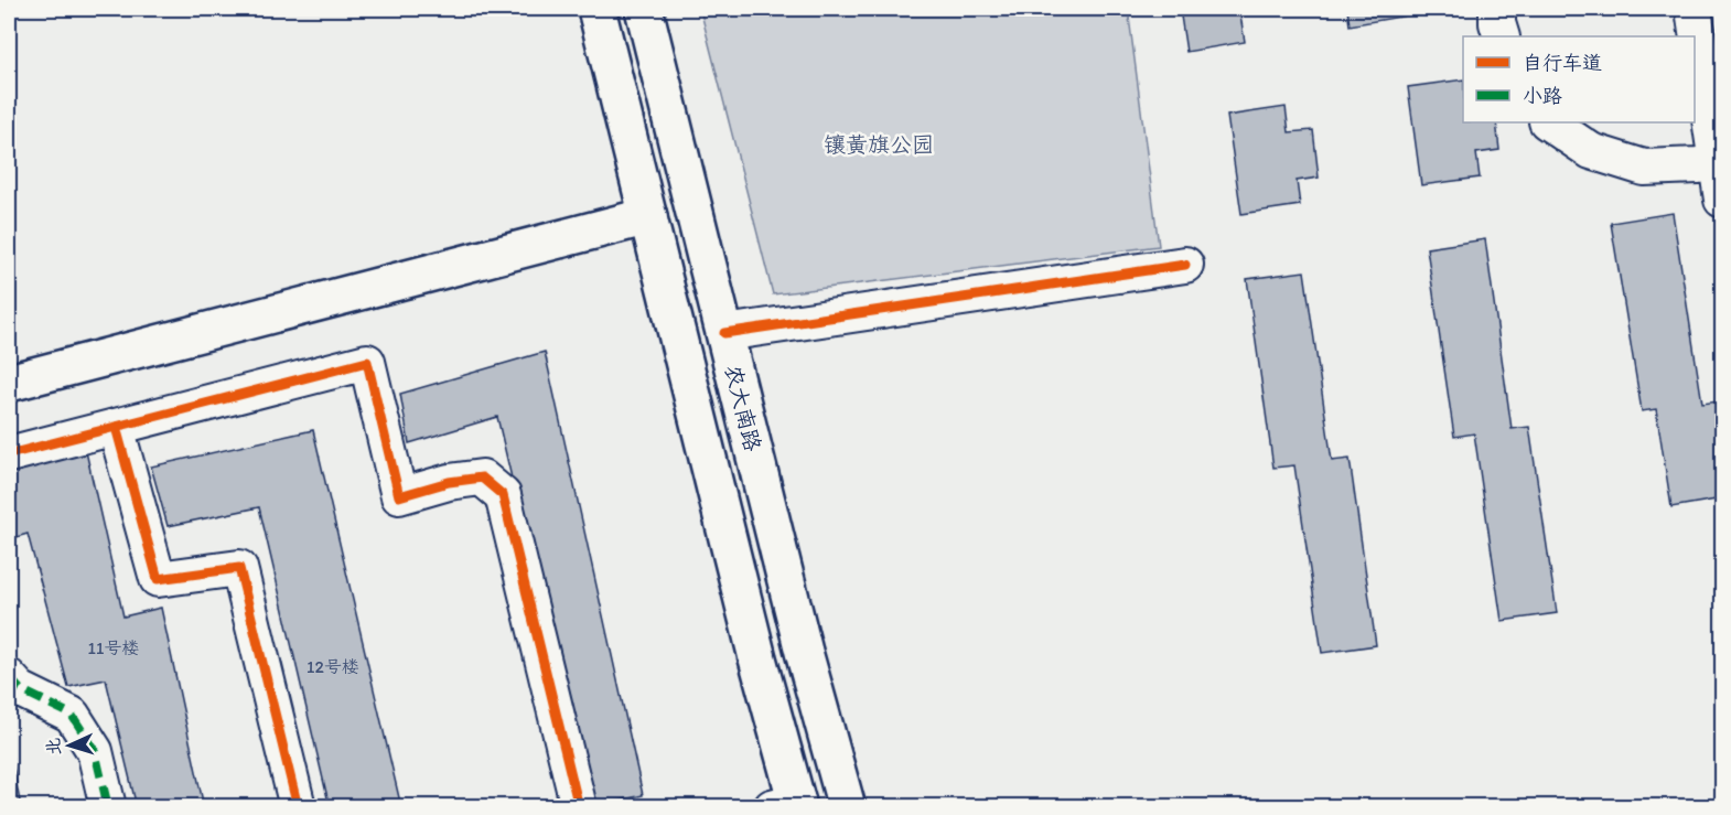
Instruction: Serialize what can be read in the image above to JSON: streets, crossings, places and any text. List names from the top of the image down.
{
  "streets": {
    "main road": ["农大南路"]
  },
  "parks": ["镶黄旗公园"],
  "house_numbers": ["11号楼", "12号楼"],
  "legend": ["自行车道", "小路"],
  "north": "left"
}
